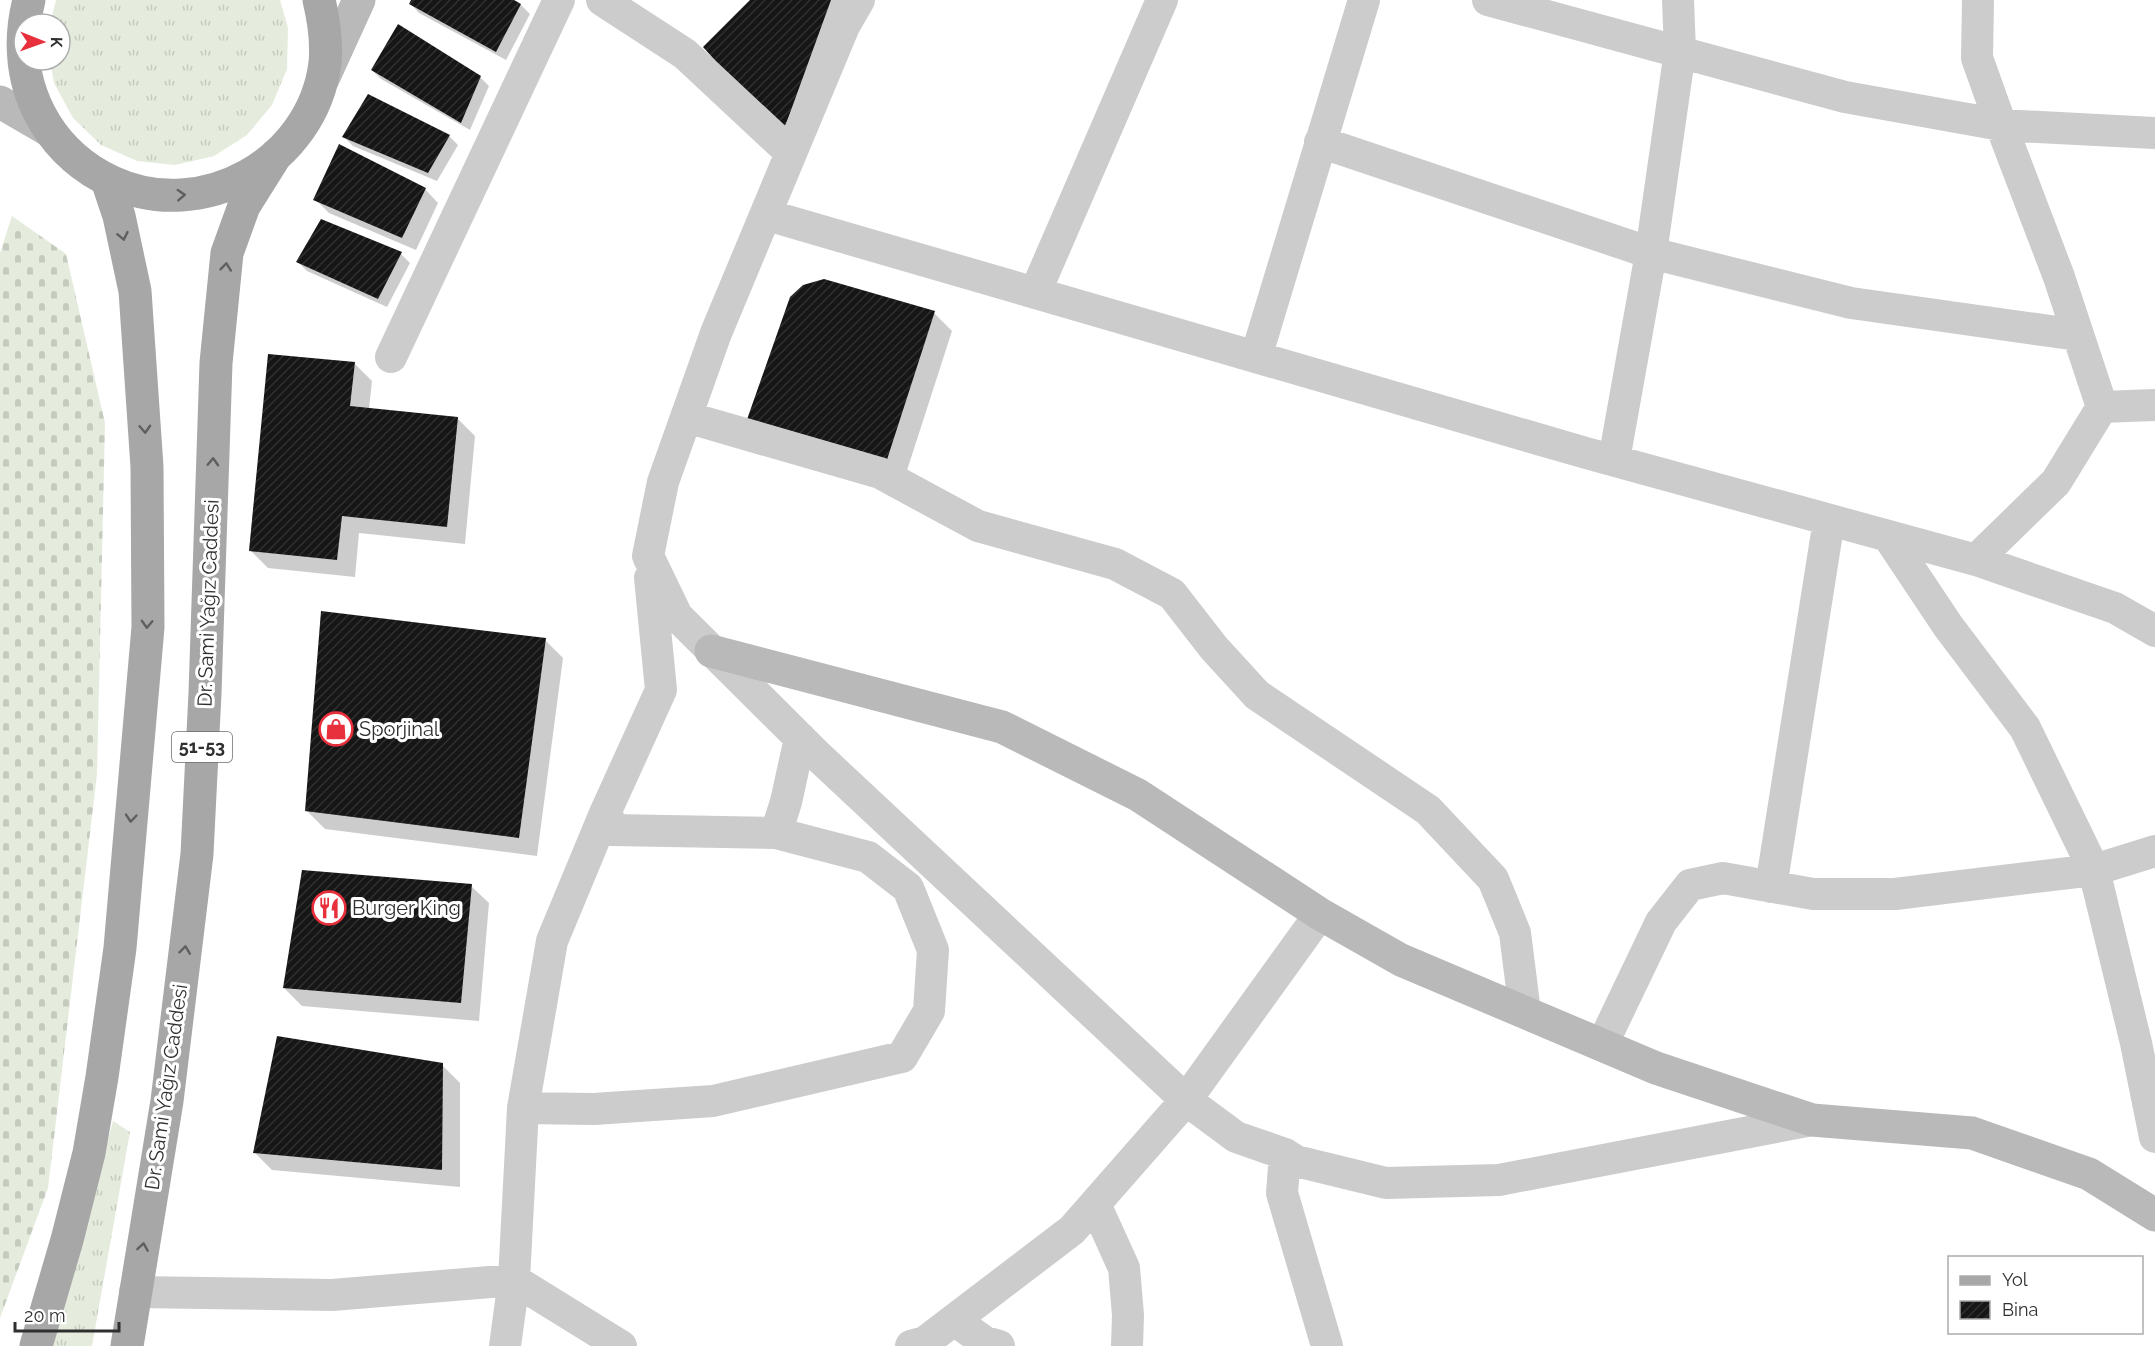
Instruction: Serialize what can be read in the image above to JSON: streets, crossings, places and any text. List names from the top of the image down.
{
  "streets": {
    "main road": ["Dr. Sami Yağız Caddesi", "51-53"]
  },
  "places": {
    "shop": ["Sporjinal"],
    "restaurant": ["Burger King"]
  },
  "legend": ["Yol", "Bina"],
  "scale_bar": "20 m",
  "north": "right"
}
